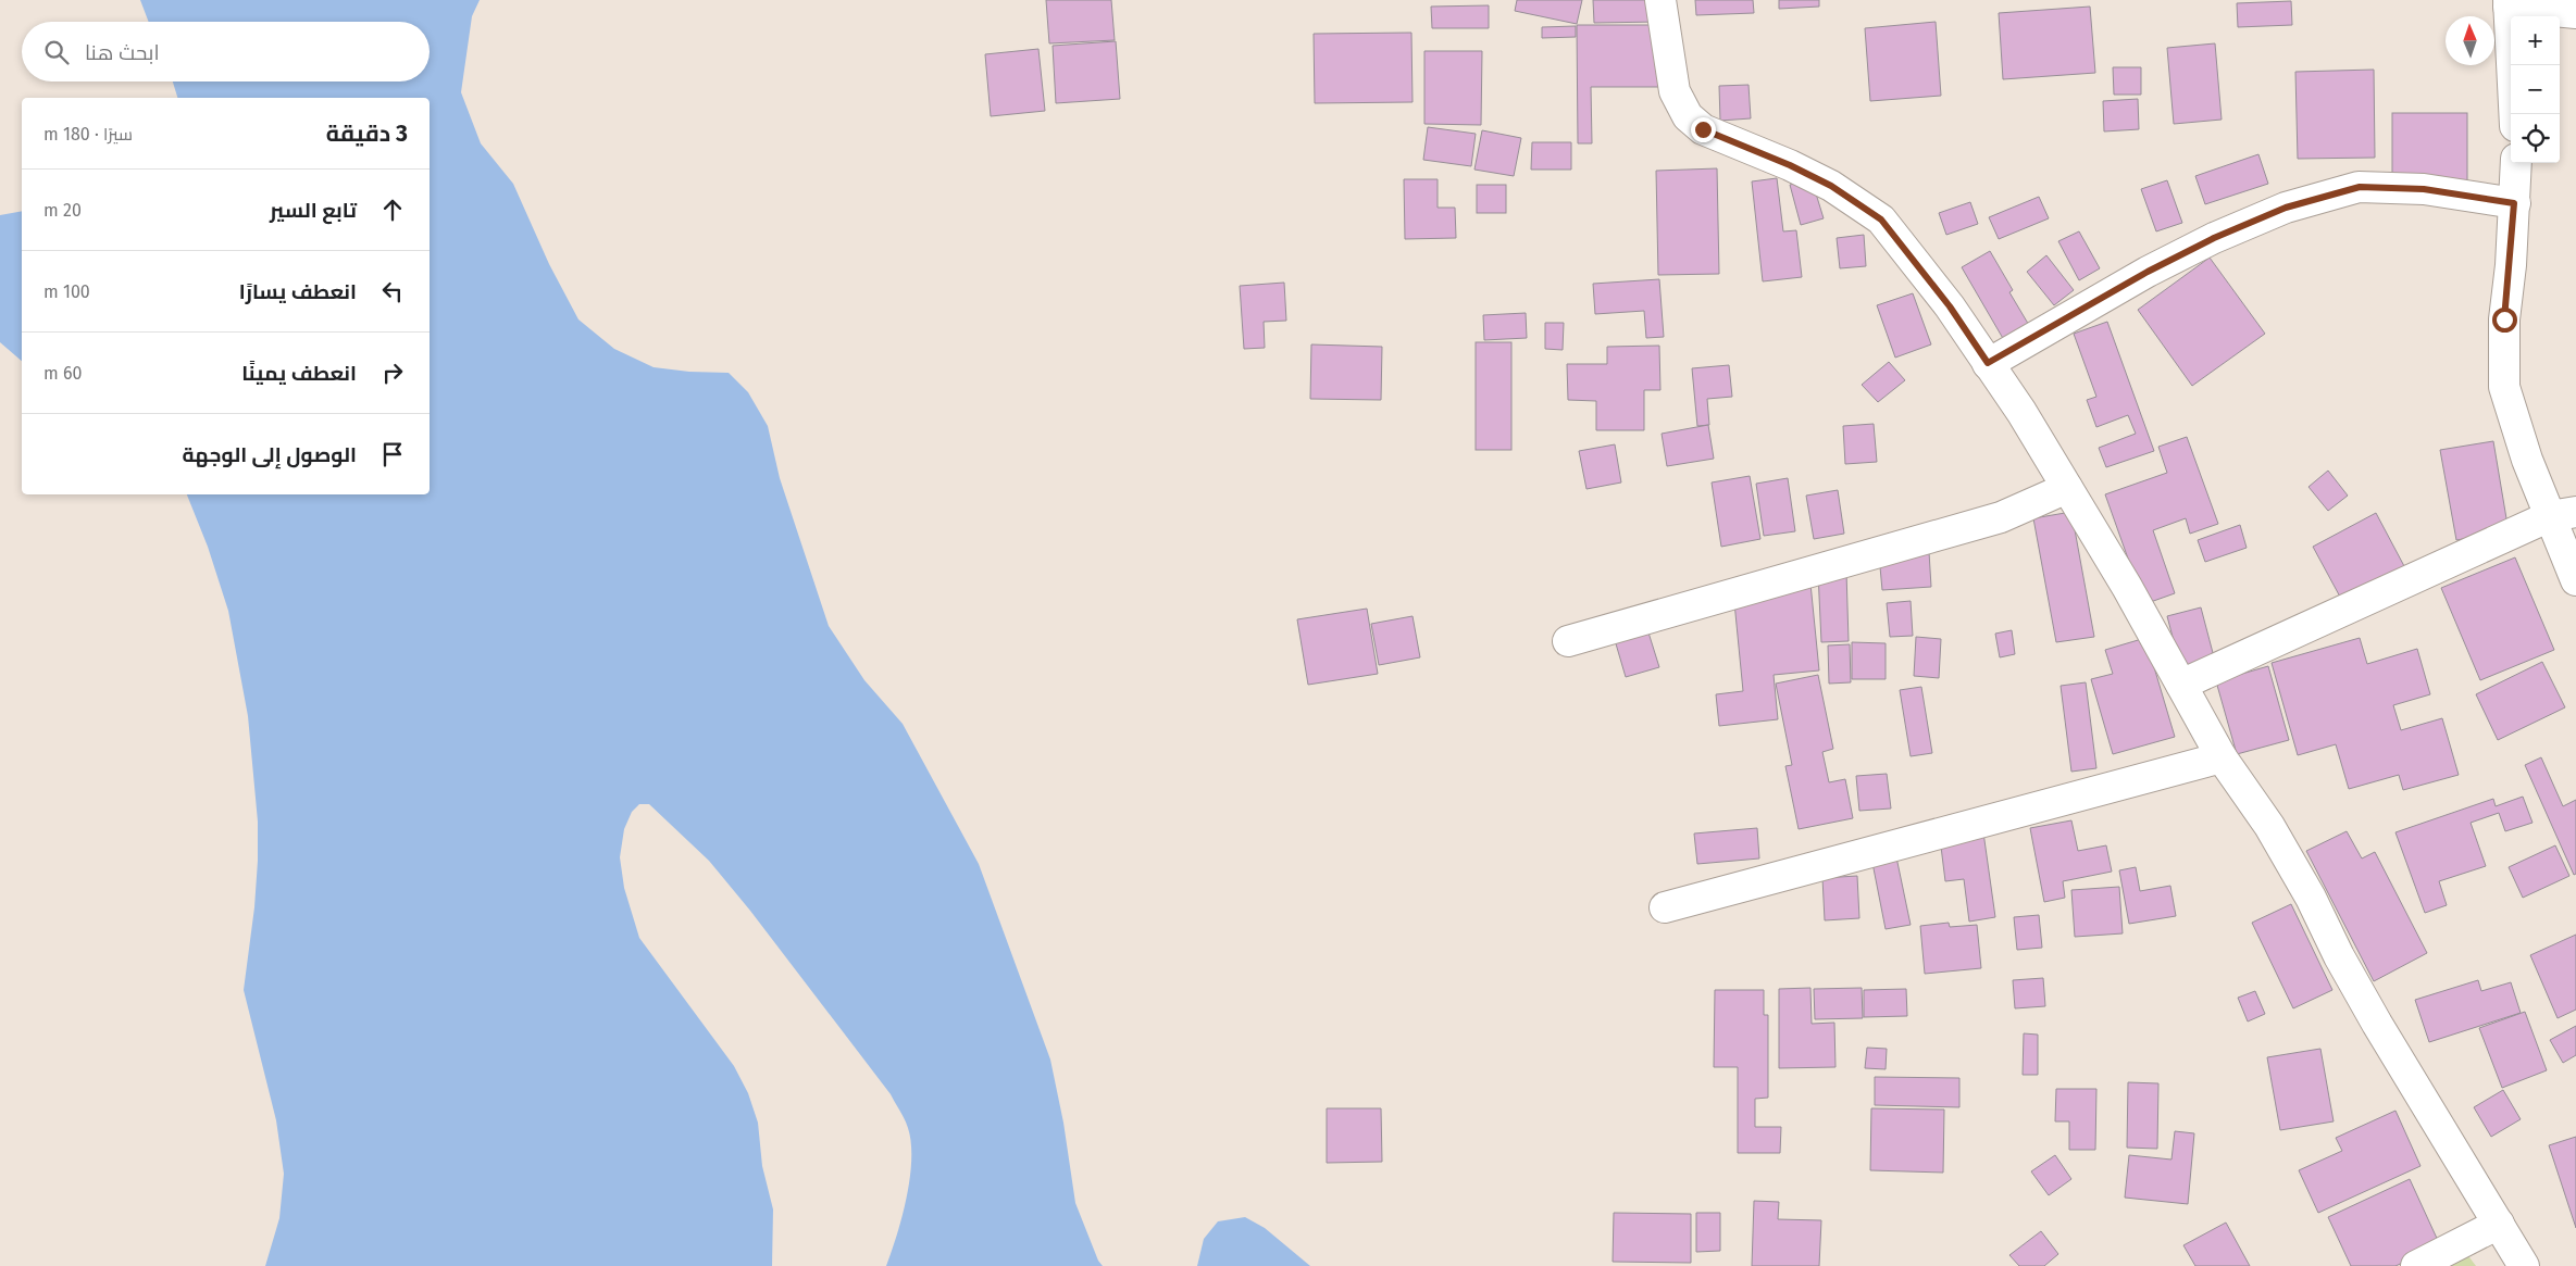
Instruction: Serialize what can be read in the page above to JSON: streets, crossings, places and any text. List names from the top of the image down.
{
  "north": "top",
  "page": {
    "map_buttons": ["+", "−"],
    "search": "ابحث هنا",
    "heading": ["3 دقيقة", "سيرًا · 180 m"],
    "list": [
      ["تابع السير", "20 m"],
      ["انعطف يسارًا", "100 m"],
      ["انعطف يمينًا", "60 m"],
      "الوصول إلى الوجهة"
    ]
  }
}
